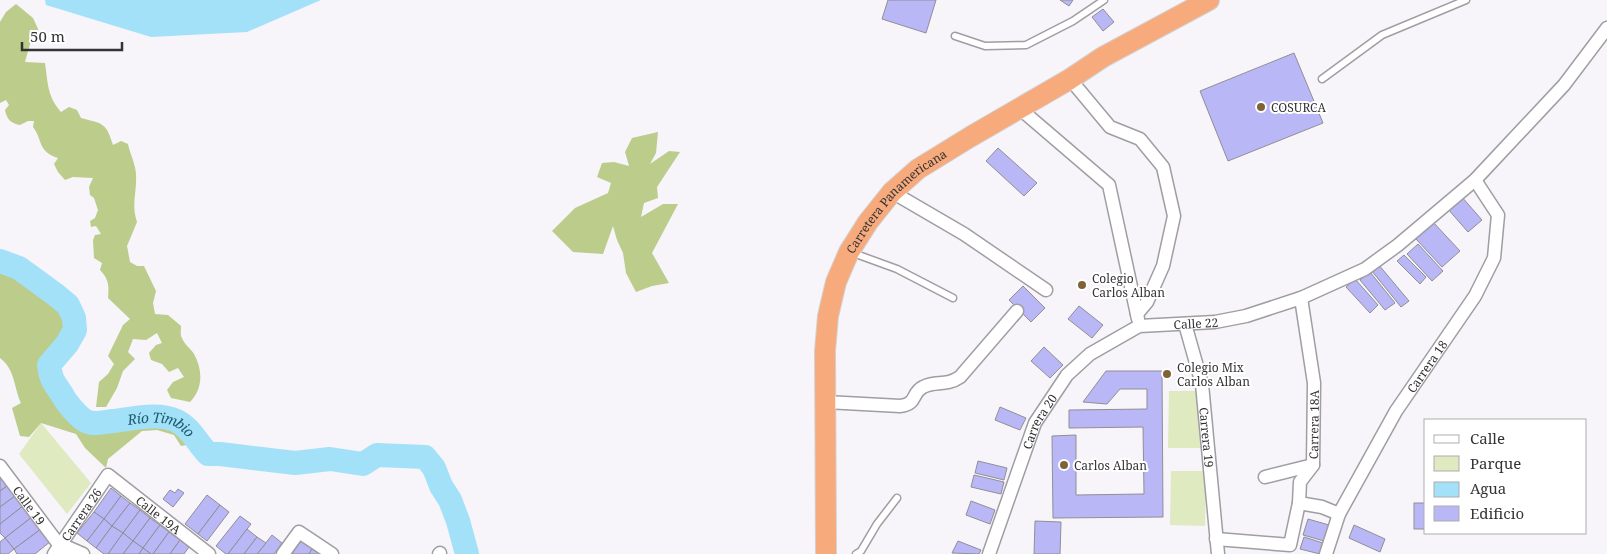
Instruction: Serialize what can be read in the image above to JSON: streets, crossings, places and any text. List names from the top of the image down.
{
  "streets": {
    "highway": ["Carretera Panamericana"],
    "street": [
      "Calle 22",
      "Carrera 18",
      "Carrera 20",
      "Carrera 18A",
      "Carrera 19",
      "Calle 19",
      "Carrera 26",
      "Calle 19A"
    ]
  },
  "crossings": [
    ["Calle 22", "Carrera 18"],
    ["Calle 22", "Carrera 20"],
    ["Calle 22", "Carrera 18A"],
    ["Calle 22", "Carrera 19"],
    ["Carrera 18A", "Carrera 19"],
    ["Calle 19", "Carrera 26"],
    ["Carrera 26", "Calle 19A"]
  ],
  "water": ["Río Timbio"],
  "places": [
    "COSURCA",
    "Colegio Carlos Alban",
    "Colegio Mix Carlos Alban",
    "Carlos Alban"
  ],
  "legend": [
    "Calle",
    "Parque",
    "Agua",
    "Edificio"
  ],
  "scale_bar": "50 m"
}
